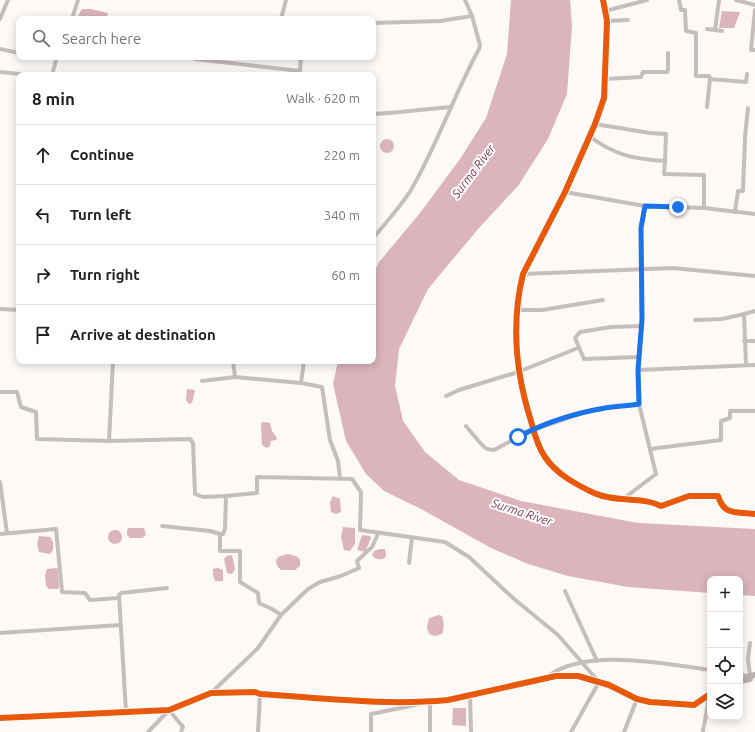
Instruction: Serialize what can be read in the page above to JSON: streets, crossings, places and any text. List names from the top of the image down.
{
  "water": ["Surma River"],
  "page": {
    "search": "Search here",
    "heading": ["8 min", "Walk · 620 m"],
    "list": [
      ["Continue", "220 m"],
      ["Turn left", "340 m"],
      ["Turn right", "60 m"],
      "Arrive at destination"
    ],
    "map_buttons": ["+", "−"]
  }
}
